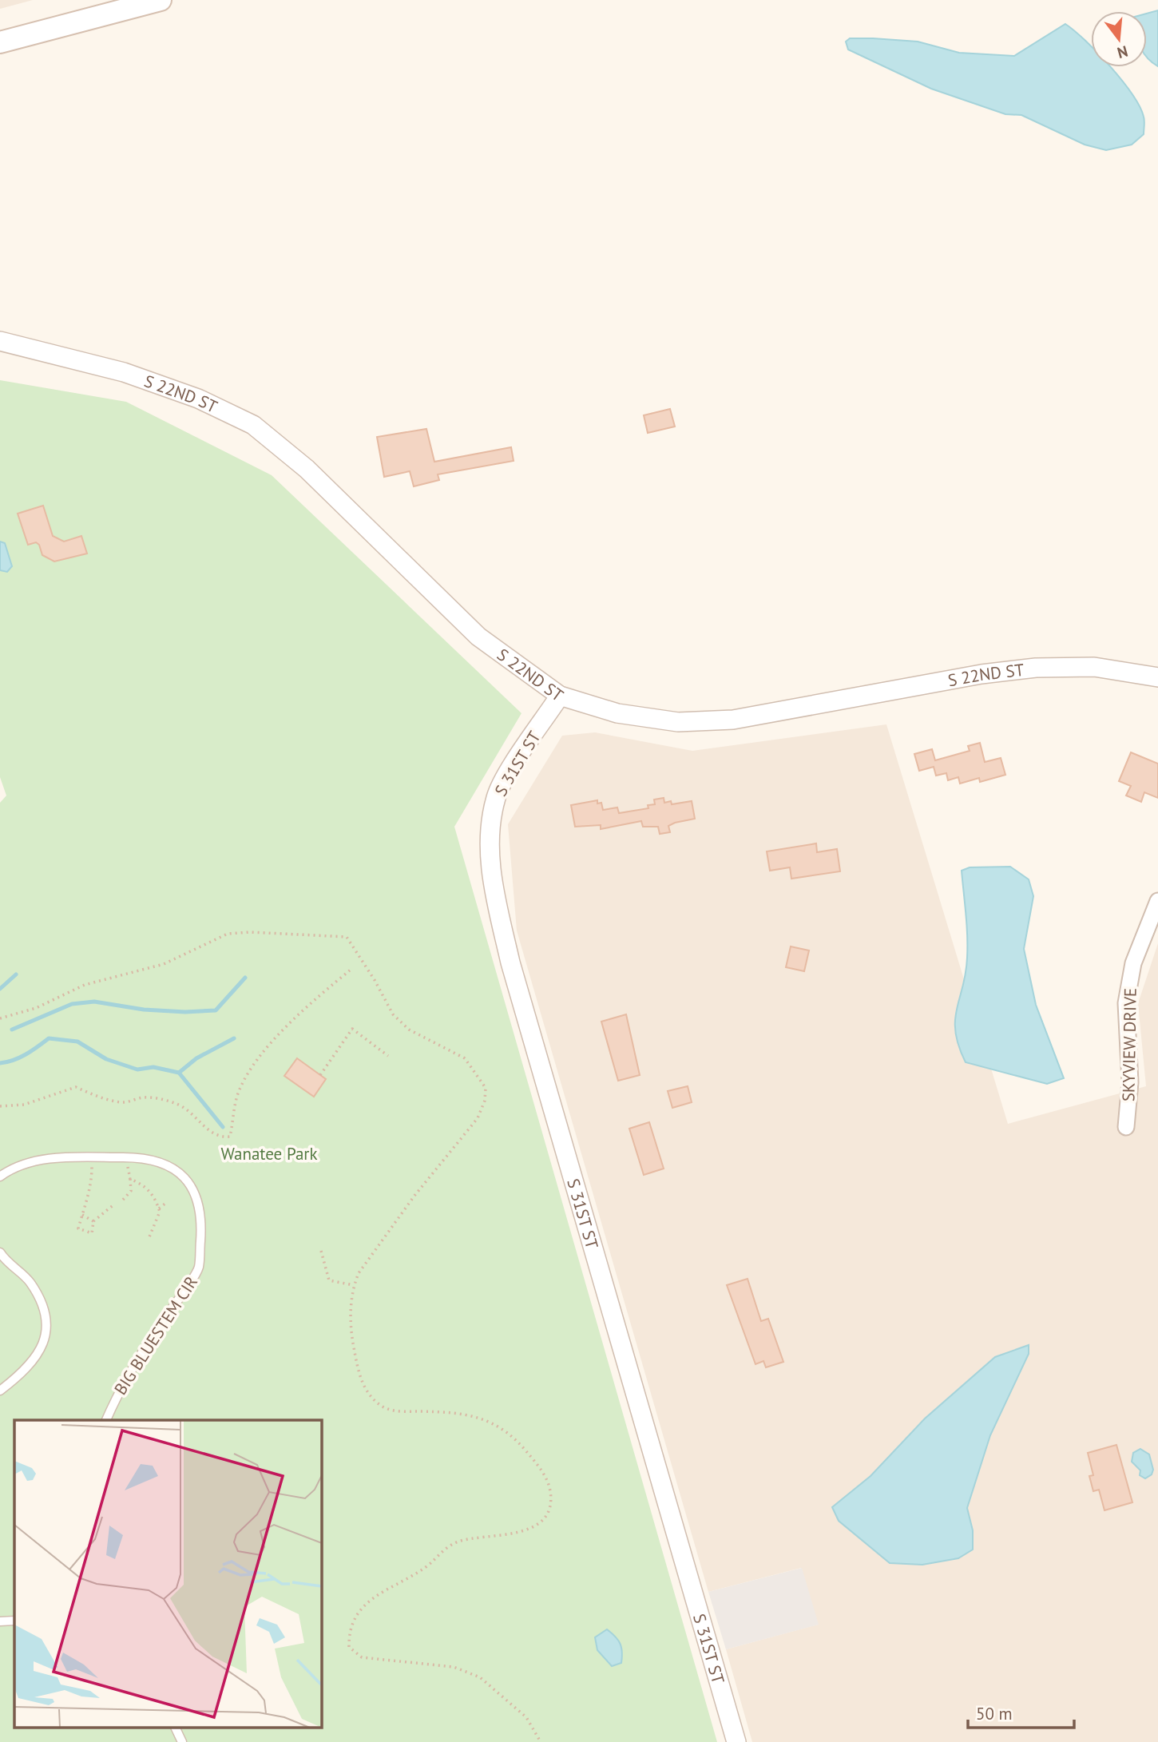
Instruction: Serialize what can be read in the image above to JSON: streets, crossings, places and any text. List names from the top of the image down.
{
  "streets": {
    "street": ["S 22ND ST", "S 31ST ST", "SKYVIEW DRIVE"],
    "lane": ["BIG BLUESTEM CIR"]
  },
  "crossings": [
    ["S 22ND ST", "S 31ST ST"]
  ],
  "parks": ["Wanatee Park"],
  "scale_bar": "50 m",
  "north": "bottom"
}
